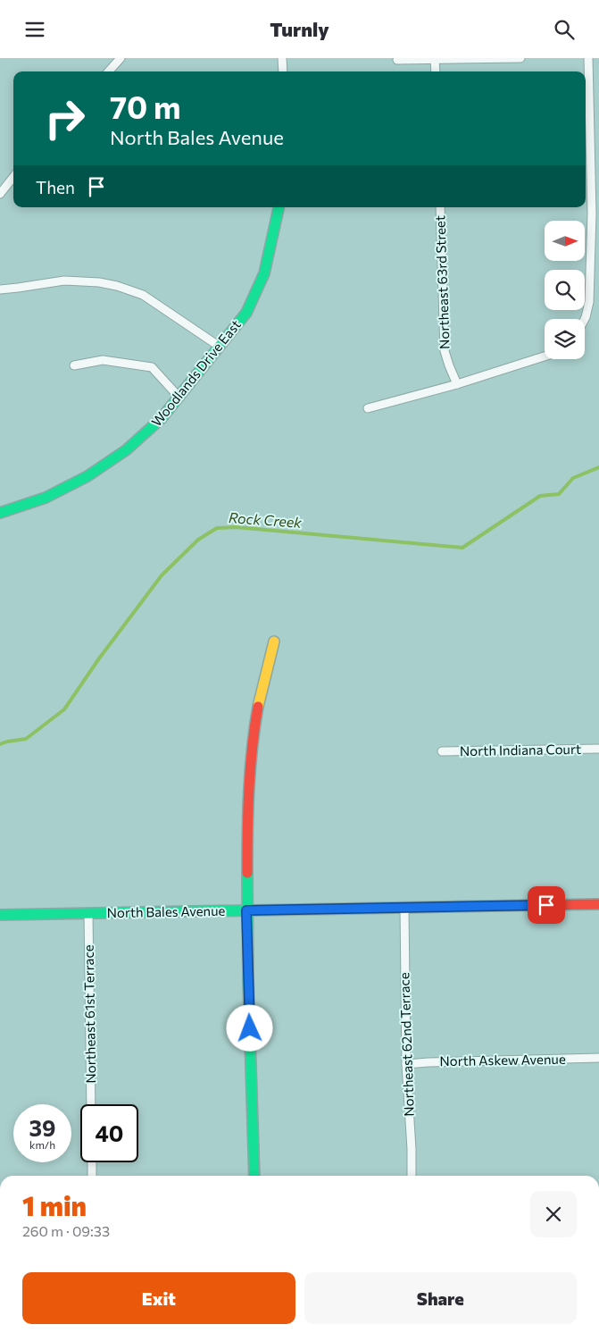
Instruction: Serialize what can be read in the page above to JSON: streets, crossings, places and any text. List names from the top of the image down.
{
  "streets": {
    "street": [
      "Northeast 63rd Street",
      "Woodlands Drive East",
      "North Indiana Court",
      "North Bales Avenue",
      "Northeast 61st Terrace",
      "Northeast 62nd Terrace",
      "North Askew Avenue"
    ]
  },
  "crossings": [
    ["North Bales Avenue", "Northeast 61st Terrace"],
    ["North Bales Avenue", "Northeast 62nd Terrace"],
    ["Northeast 62nd Terrace", "North Askew Avenue"]
  ],
  "water": ["Rock Creek"],
  "north": "right",
  "page": {
    "header": "Turnly",
    "turn": ["70 m", "North Bales Avenue"],
    "then": "Then",
    "speed": "39 km/h",
    "limit": "40",
    "heading": ["1 min", "260 m · 09:33"],
    "buttons": ["Exit", "Share"]
  }
}
